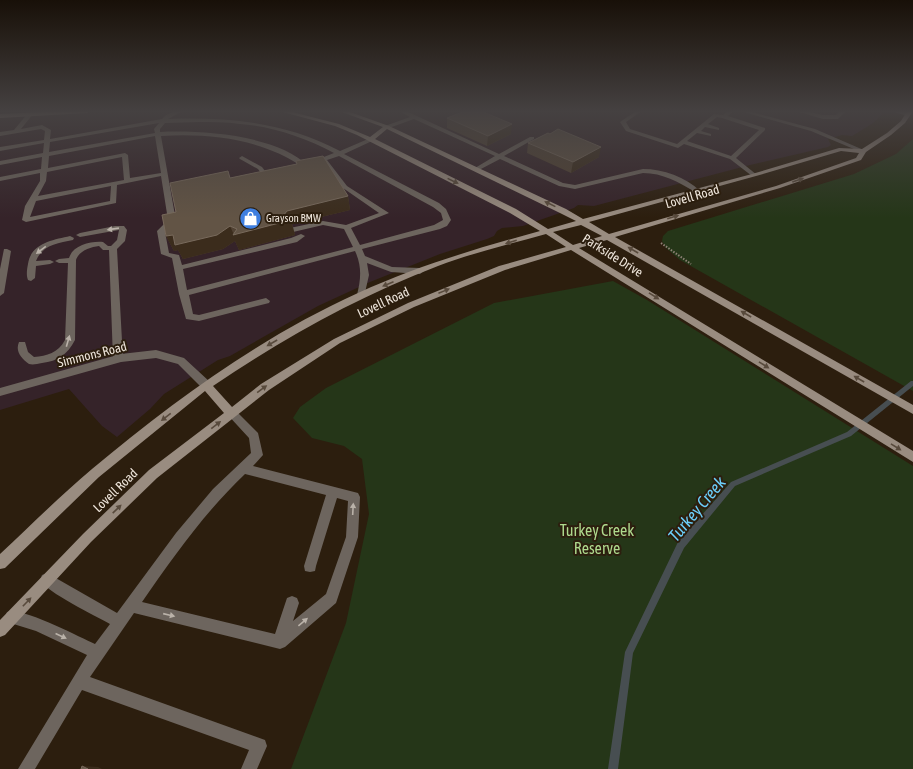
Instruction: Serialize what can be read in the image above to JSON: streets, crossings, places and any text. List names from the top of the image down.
{
  "streets": {
    "main road": ["Lovell Road", "Parkside Drive"],
    "street": ["Simmons Road"]
  },
  "crossings": [
    ["Lovell Road", "Parkside Drive"],
    ["Lovell Road", "Simmons Road"]
  ],
  "water": ["Turkey Creek"],
  "parks": ["Turkey Creek Reserve"],
  "places": {
    "shop": ["Grayson BMW"]
  }
}
